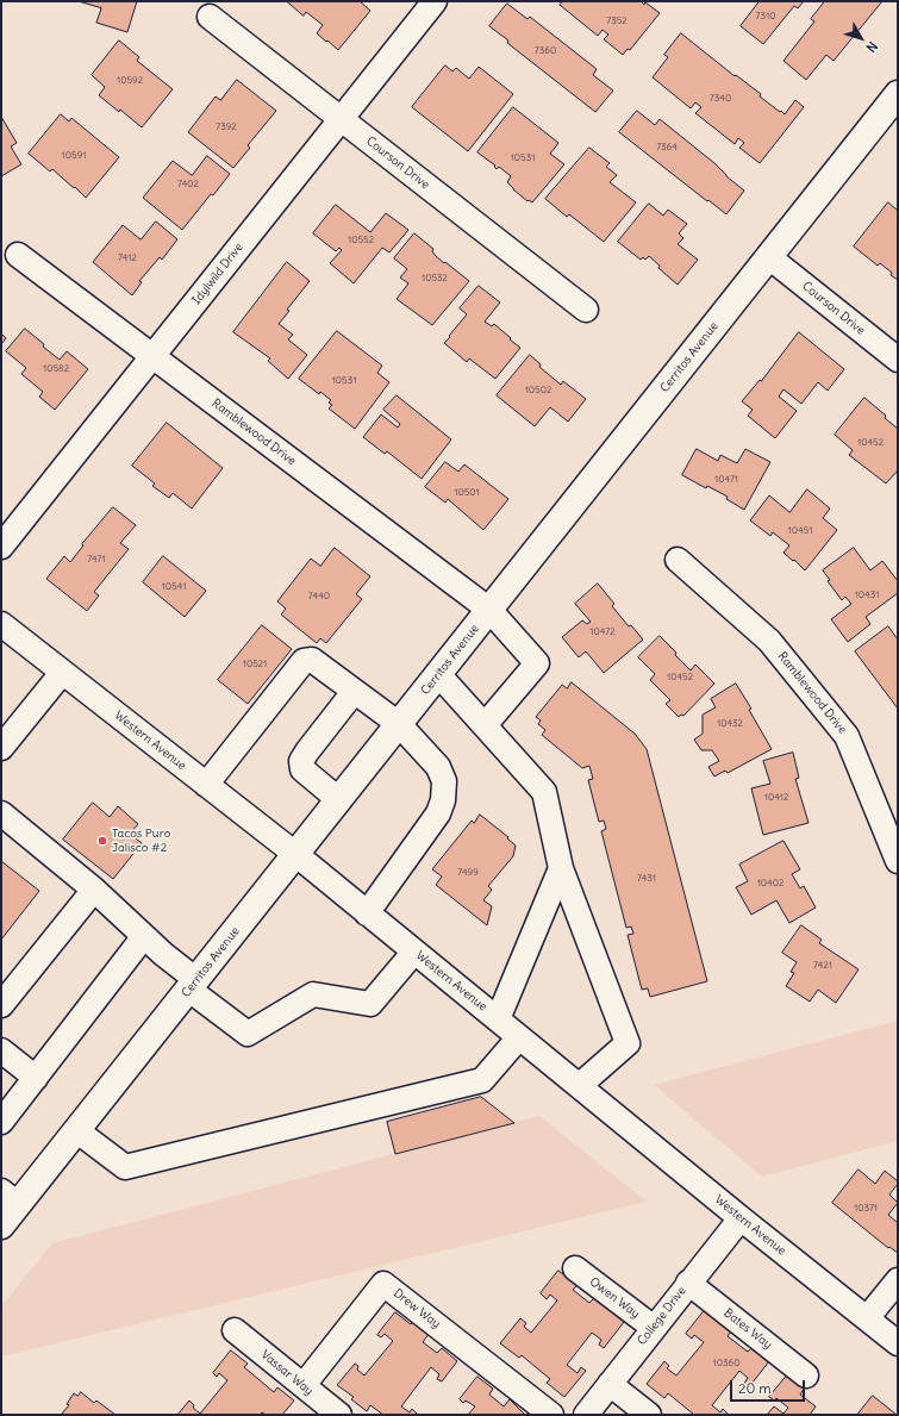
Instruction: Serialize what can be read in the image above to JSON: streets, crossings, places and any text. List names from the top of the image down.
{
  "streets": {
    "main road": ["Cerritos Avenue"],
    "street": [
      "Courson Drive",
      "Idylwild Drive",
      "Ramblewood Drive",
      "Western Avenue",
      "Owen Way",
      "Drew Way",
      "College Drive",
      "Bates Way",
      "Vassar Way"
    ]
  },
  "crossings": [
    ["Courson Drive", "Idylwild Drive"],
    ["Courson Drive", "Cerritos Avenue"],
    ["Idylwild Drive", "Ramblewood Drive"],
    ["Cerritos Avenue", "Ramblewood Drive"],
    ["Cerritos Avenue", "Western Avenue"],
    ["Western Avenue", "College Drive"],
    ["Owen Way", "College Drive"],
    ["Drew Way", "Vassar Way"],
    ["College Drive", "Bates Way"]
  ],
  "places": ["Tacos Puro Jalisco #2"],
  "house_numbers": [
    "7310",
    "7352",
    "7360",
    "10592",
    "7340",
    "7392",
    "7364",
    "10591",
    "10531",
    "7402",
    "10552",
    "7412",
    "10532",
    "10582",
    "10531",
    "10502",
    "10452",
    "10471",
    "10501",
    "10451",
    "7471",
    "10541",
    "10431",
    "7440",
    "10472",
    "10521",
    "10452",
    "10432",
    "10412",
    "7499",
    "7431",
    "10402",
    "7421",
    "10371",
    "10360"
  ],
  "scale_bar": "20 m",
  "north": "bottom right"
}
